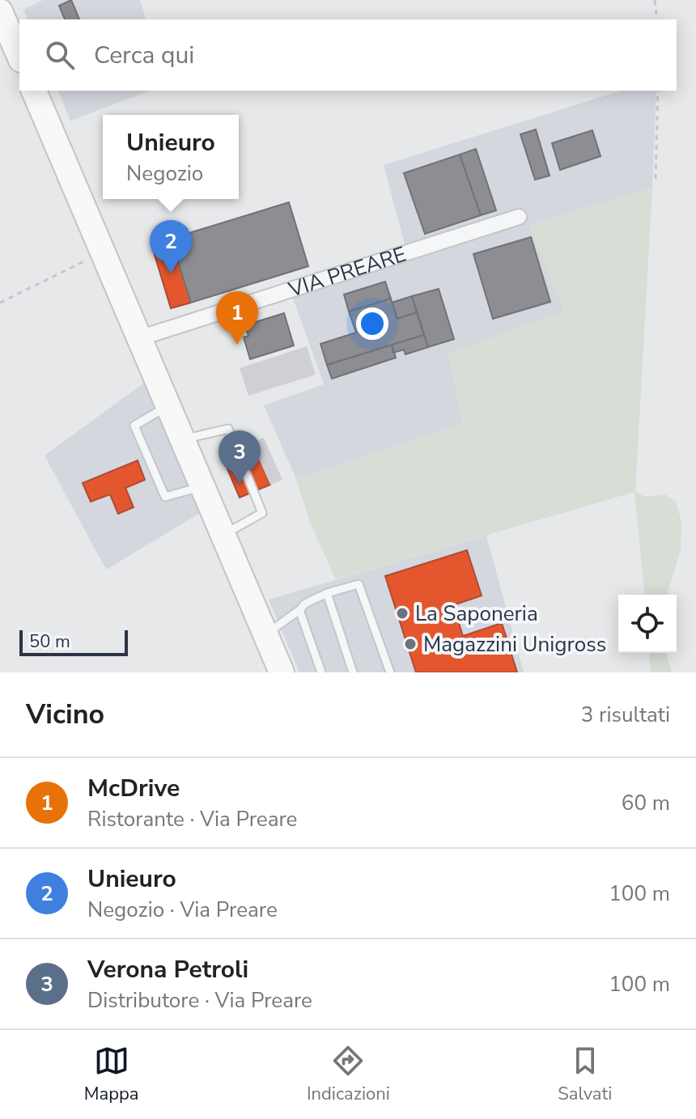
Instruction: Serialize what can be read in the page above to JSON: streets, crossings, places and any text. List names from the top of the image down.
{
  "streets": {
    "street": ["VIA PREARE"]
  },
  "places": ["La Saponeria", "Magazzini Unigross"],
  "scale_bar": "50 m",
  "page": {
    "search": "Cerca qui",
    "popup": ["Unieuro", "Negozio"],
    "pins": ["2", "1", "3"],
    "scale": "50 m",
    "heading": ["Vicino", "3 risultati"],
    "list": [
      {
        "mark": "1",
        "name": "McDrive",
        "note": "Ristorante · Via Preare",
        "value": "60 m"
      },
      {
        "mark": "2",
        "name": "Unieuro",
        "note": "Negozio · Via Preare",
        "value": "100 m"
      },
      {
        "mark": "3",
        "name": "Verona Petroli",
        "note": "Distributore · Via Preare",
        "value": "100 m"
      }
    ],
    "nav": ["Mappa", "Indicazioni", "Salvati"]
  }
}
